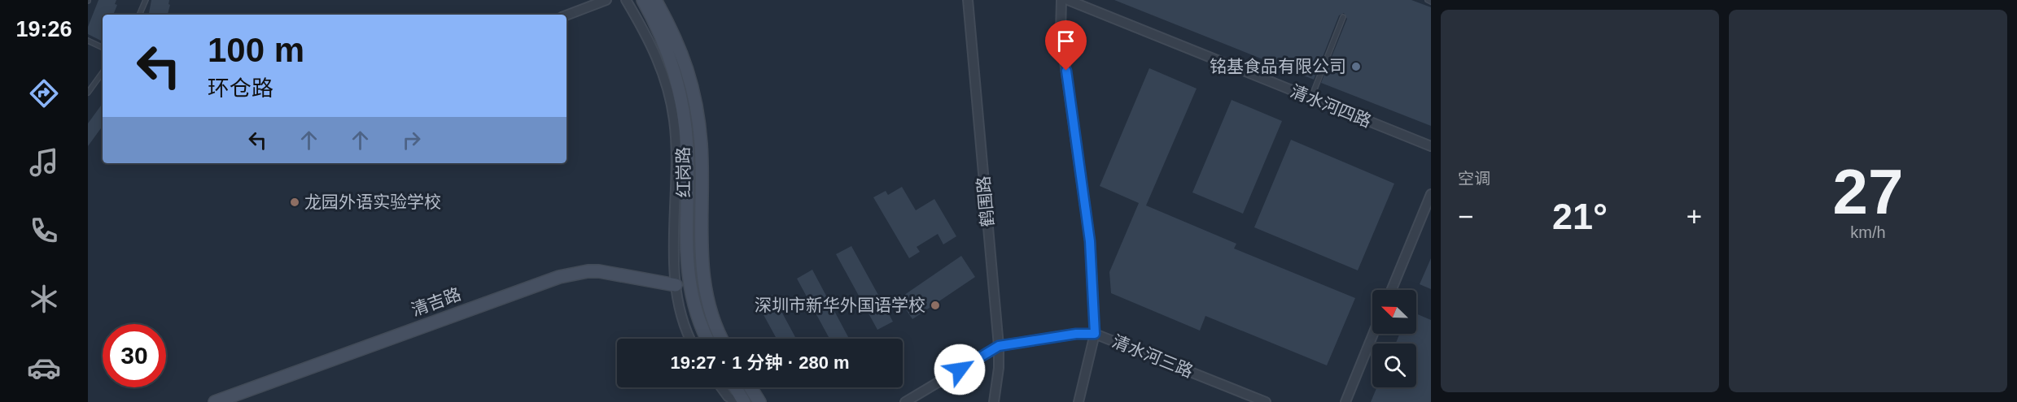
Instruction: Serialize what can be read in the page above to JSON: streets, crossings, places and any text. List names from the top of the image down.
{
  "streets": {
    "main road": ["红岗路", "清吉路"],
    "street": ["清水河四路", "鹤围路", "清水河三路"]
  },
  "crossings": [
    ["鹤围路", "清水河三路"]
  ],
  "places": ["铭基食品有限公司", "龙园外语实验学校", "深圳市新华外国语学校"],
  "north": "top left",
  "page": {
    "tabs": "19:26",
    "tile": [
      "空调",
      ["27", "km/h"]
    ],
    "turn": ["100 m", "环仓路"],
    "heat": ["−", "21°", "+"],
    "limit": "30",
    "trip": "19:27 · 1 分钟 · 280 m"
  }
}
